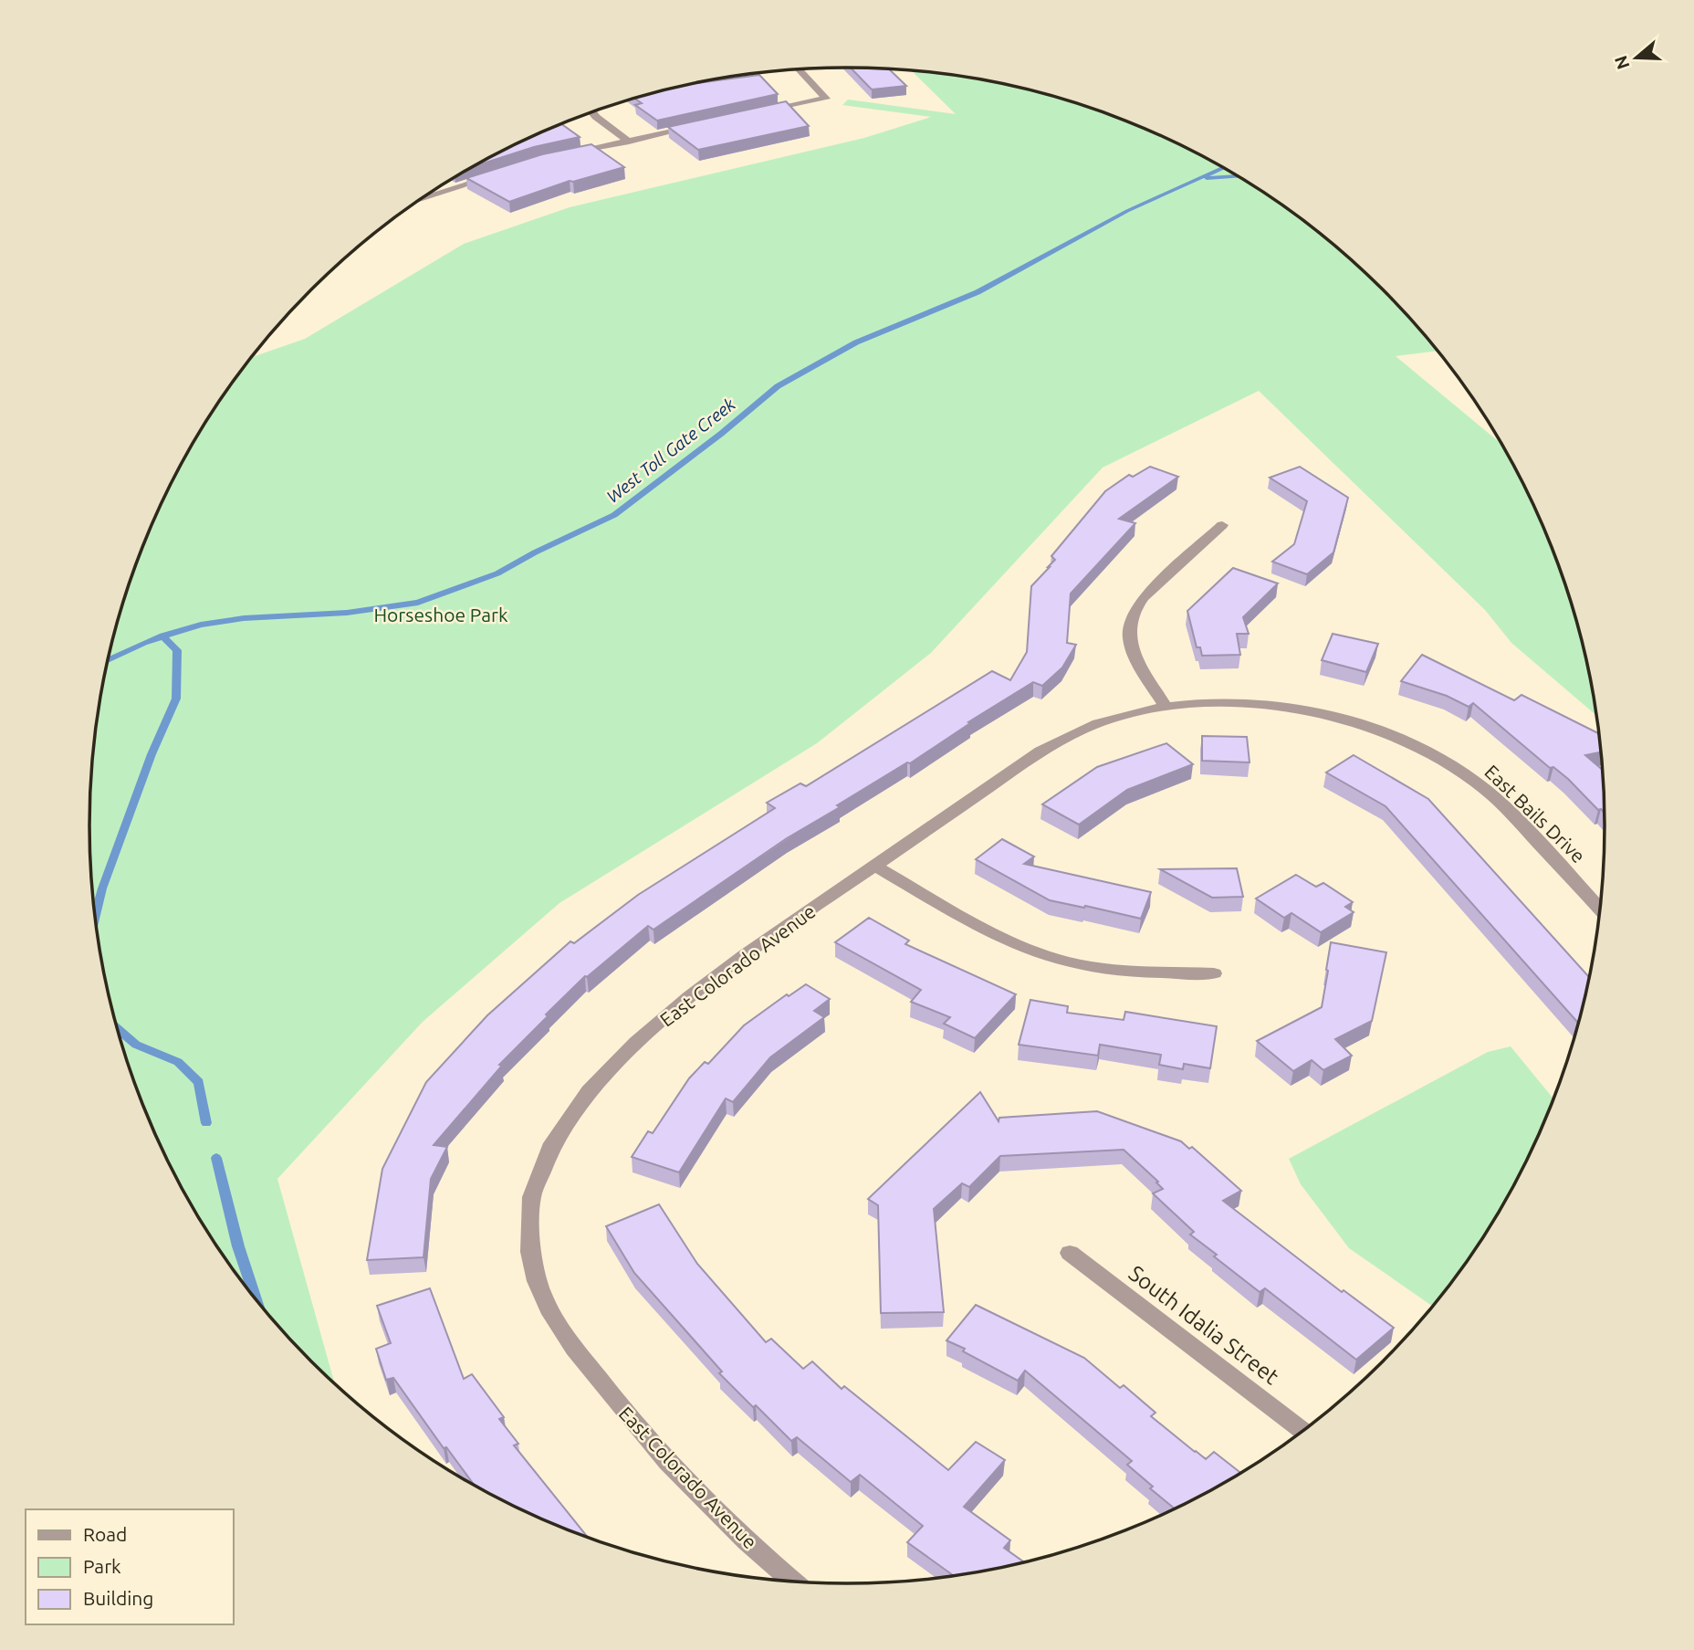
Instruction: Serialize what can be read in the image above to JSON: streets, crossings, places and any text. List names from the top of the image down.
{
  "streets": {
    "street": ["East Bails Drive", "East Colorado Avenue", "South Idalia Street"]
  },
  "crossings": [
    ["East Bails Drive", "East Colorado Avenue"]
  ],
  "water": ["West Toll Gate Creek"],
  "parks": ["Horseshoe Park"],
  "legend": ["Road", "Park", "Building"],
  "north": "left"
}
